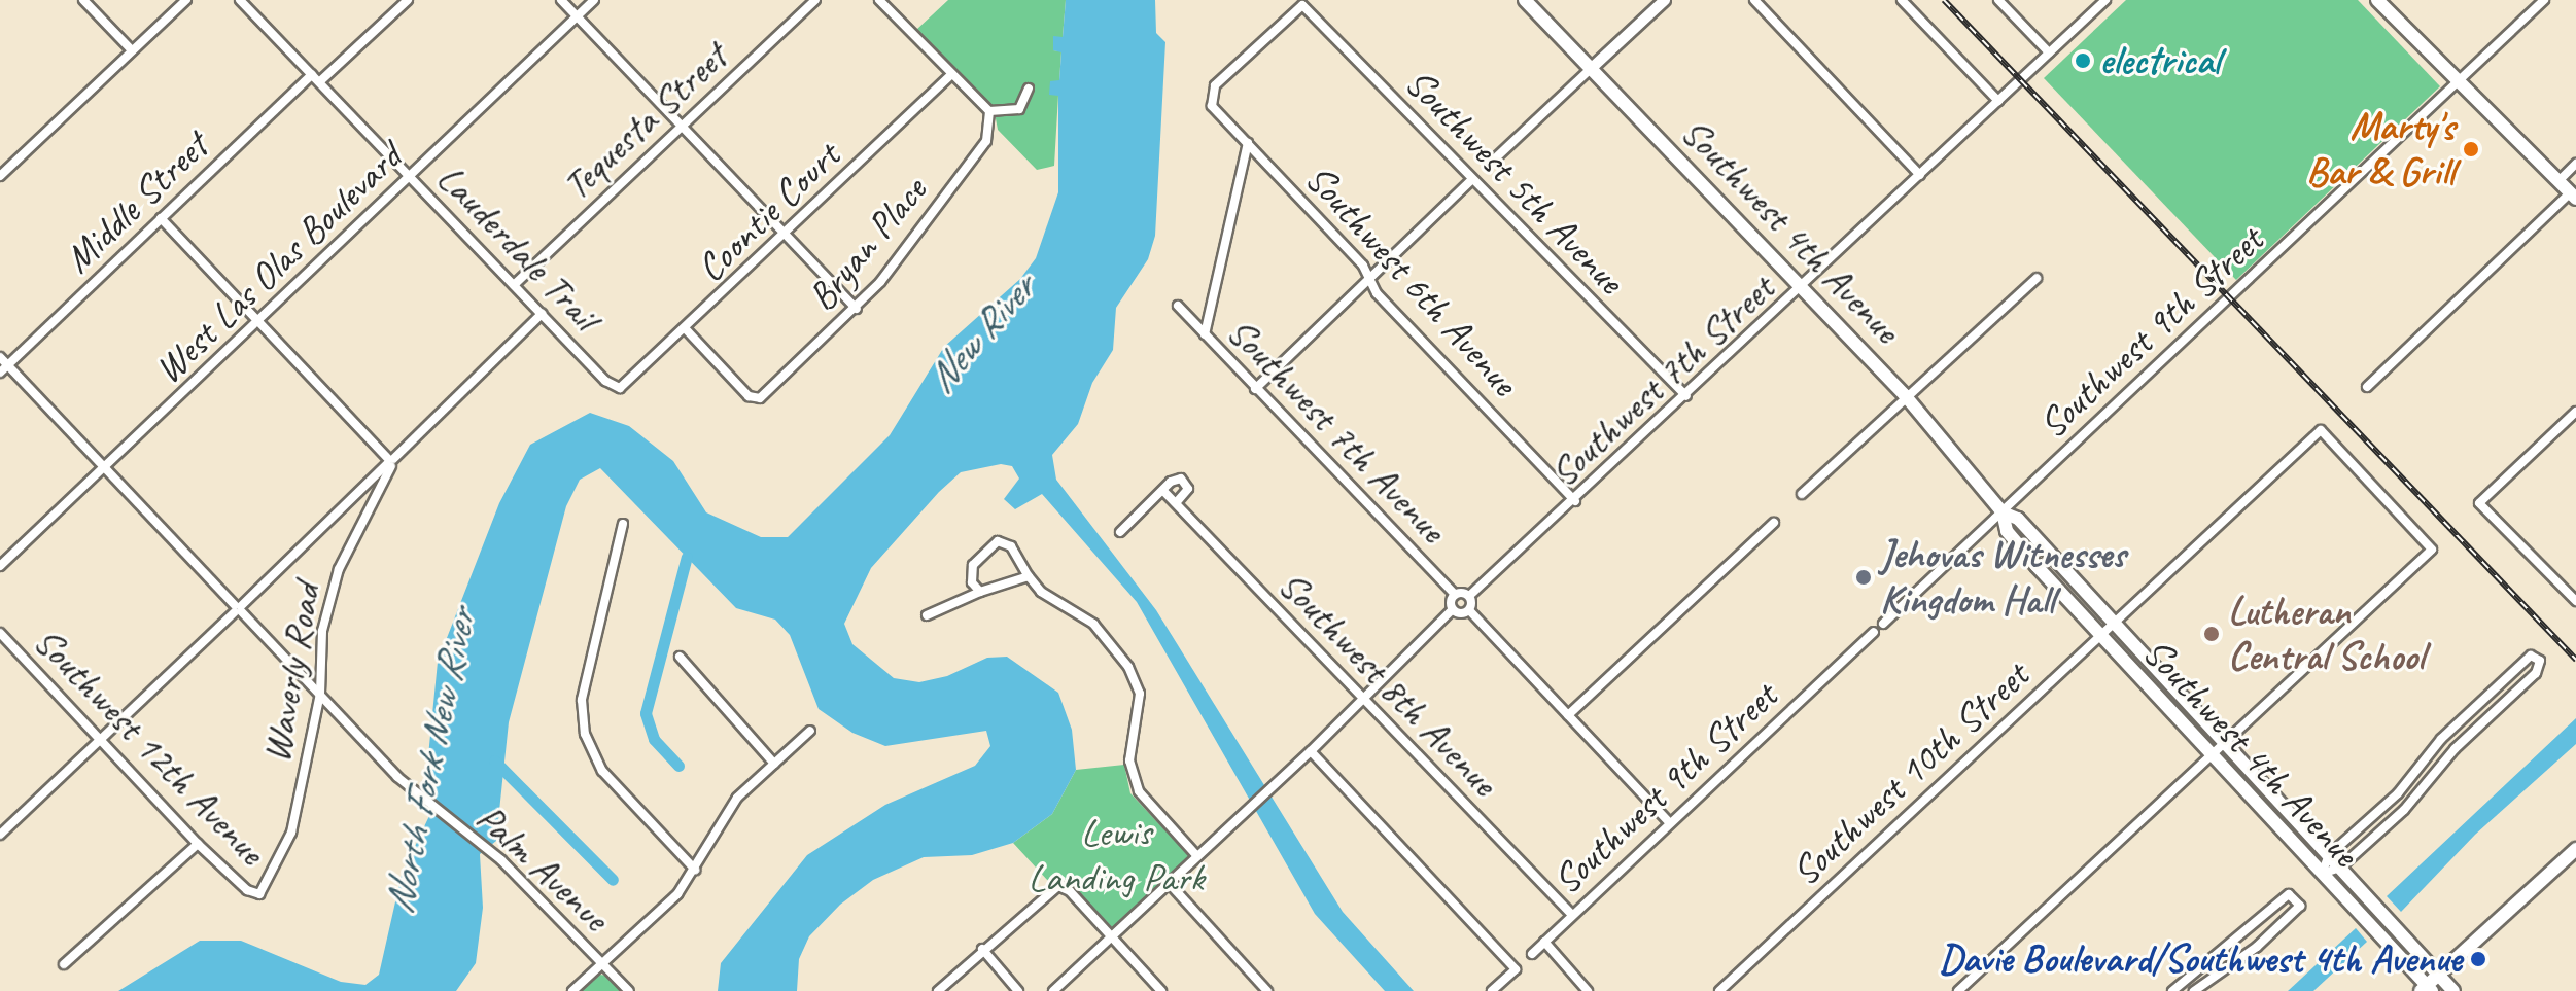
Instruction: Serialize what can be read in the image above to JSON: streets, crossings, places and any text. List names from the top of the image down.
{
  "streets": {
    "main road": ["Southwest 4th Avenue"],
    "street": [
      "Tequesta Street",
      "Southwest 5th Avenue",
      "Middle Street",
      "Coontie Court",
      "Bryan Place",
      "Lauderdale Trail",
      "West Las Olas Boulevard",
      "Southwest 6th Avenue",
      "Southwest 9th Street",
      "Southwest 7th Street",
      "Southwest 7th Avenue",
      "Waverly Road",
      "Southwest 8th Avenue",
      "Southwest 12th Avenue",
      "Southwest 10th Street",
      "Palm Avenue"
    ]
  },
  "crossings": [
    ["Tequesta Street", "Lauderdale Trail"],
    ["Southwest 5th Avenue", "Southwest 6th Avenue"],
    ["Southwest 5th Avenue", "Southwest 7th Street"],
    ["Middle Street", "Lauderdale Trail"],
    ["Middle Street", "Palm Avenue"],
    ["Coontie Court", "Bryan Place"],
    ["Coontie Court", "Lauderdale Trail"],
    ["Southwest 4th Avenue", "Southwest 9th Street"],
    ["Southwest 4th Avenue", "Southwest 7th Street"],
    ["Southwest 4th Avenue", "Southwest 10th Street"],
    ["Lauderdale Trail", "West Las Olas Boulevard"],
    ["West Las Olas Boulevard", "Palm Avenue"],
    ["Southwest 6th Avenue", "Southwest 7th Street"],
    ["Southwest 9th Street", "Southwest 8th Avenue"],
    ["Waverly Road", "Southwest 12th Avenue"],
    ["Waverly Road", "Palm Avenue"]
  ],
  "water": ["New River", "North Fork New River"],
  "parks": ["Lewis Landing Park"],
  "places": [
    "electrical",
    "Marty's Bar & Grill",
    "Jehovas Witnesses Kingdom Hall",
    "Lutheran Central School",
    "Davie Boulevard/Southwest 4th Avenue"
  ]
}
